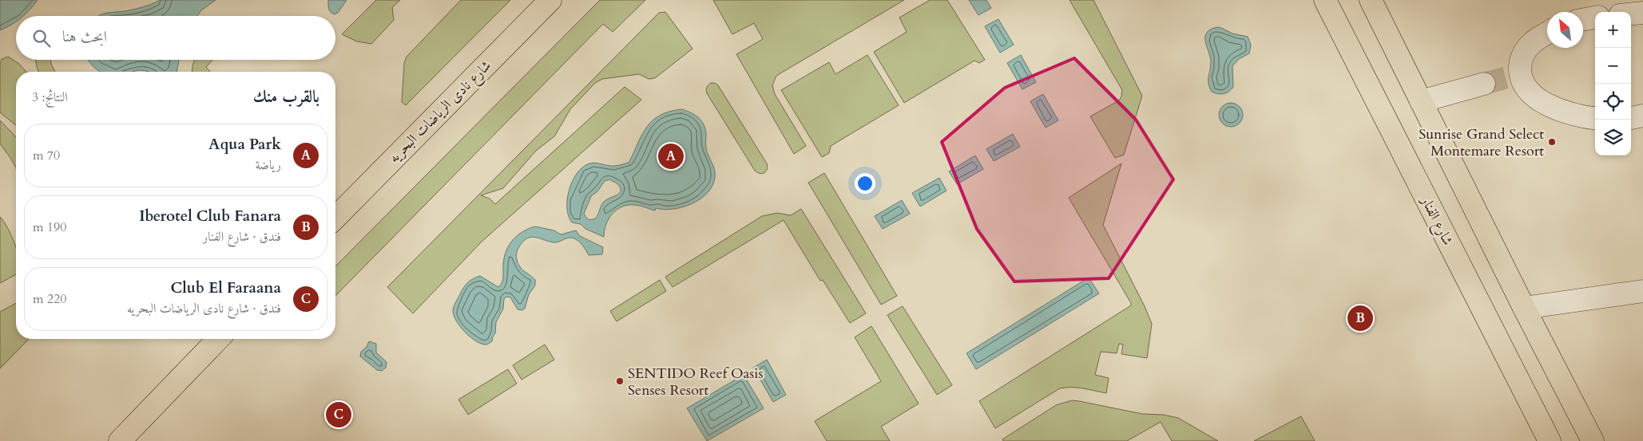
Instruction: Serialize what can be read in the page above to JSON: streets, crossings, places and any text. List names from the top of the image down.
{
  "streets": {
    "main road": ["شارع نادى الرياضات البحريه", "شارع الفنار"]
  },
  "places": ["Sunrise Grand Select Montemare Resort", "SENTIDO Reef Oasis Senses Resort"],
  "north": "top left",
  "page": {
    "map_buttons": ["+", "−"],
    "search": "ابحث هنا",
    "heading": ["بالقرب منك", "النتائج: 3"],
    "list": [
      {
        "mark": "A",
        "name": "Aqua Park",
        "note": "رياضة",
        "value": "70 m"
      },
      {
        "mark": "B",
        "name": "Iberotel Club Fanara",
        "note": "فندق · شارع الفنار",
        "value": "190 m"
      },
      {
        "mark": "C",
        "name": "Club El Faraana",
        "note": "فندق · شارع نادى الرياضات البحريه",
        "value": "220 m"
      }
    ],
    "pins": ["A", "B", "C"]
  }
}
